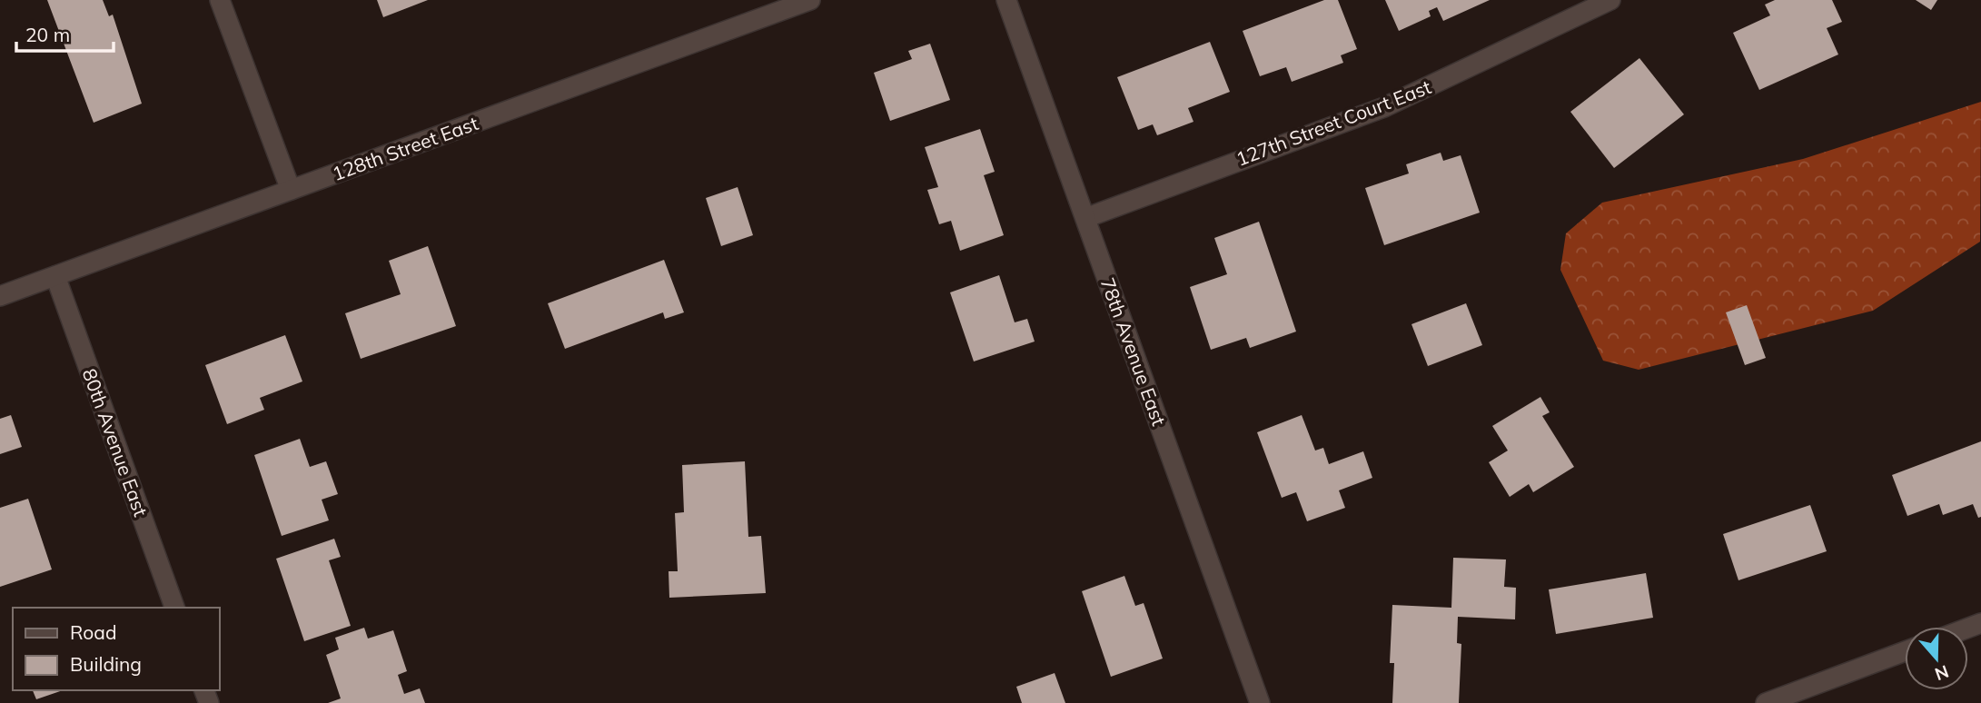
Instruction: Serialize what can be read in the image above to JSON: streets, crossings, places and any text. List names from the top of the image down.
{
  "streets": {
    "street": [
      "127th Street Court East",
      "128th Street East",
      "78th Avenue East",
      "80th Avenue East"
    ]
  },
  "crossings": [
    ["127th Street Court East", "78th Avenue East"],
    ["128th Street East", "80th Avenue East"]
  ],
  "legend": ["Road", "Building"],
  "scale_bar": "20 m",
  "north": "bottom"
}
